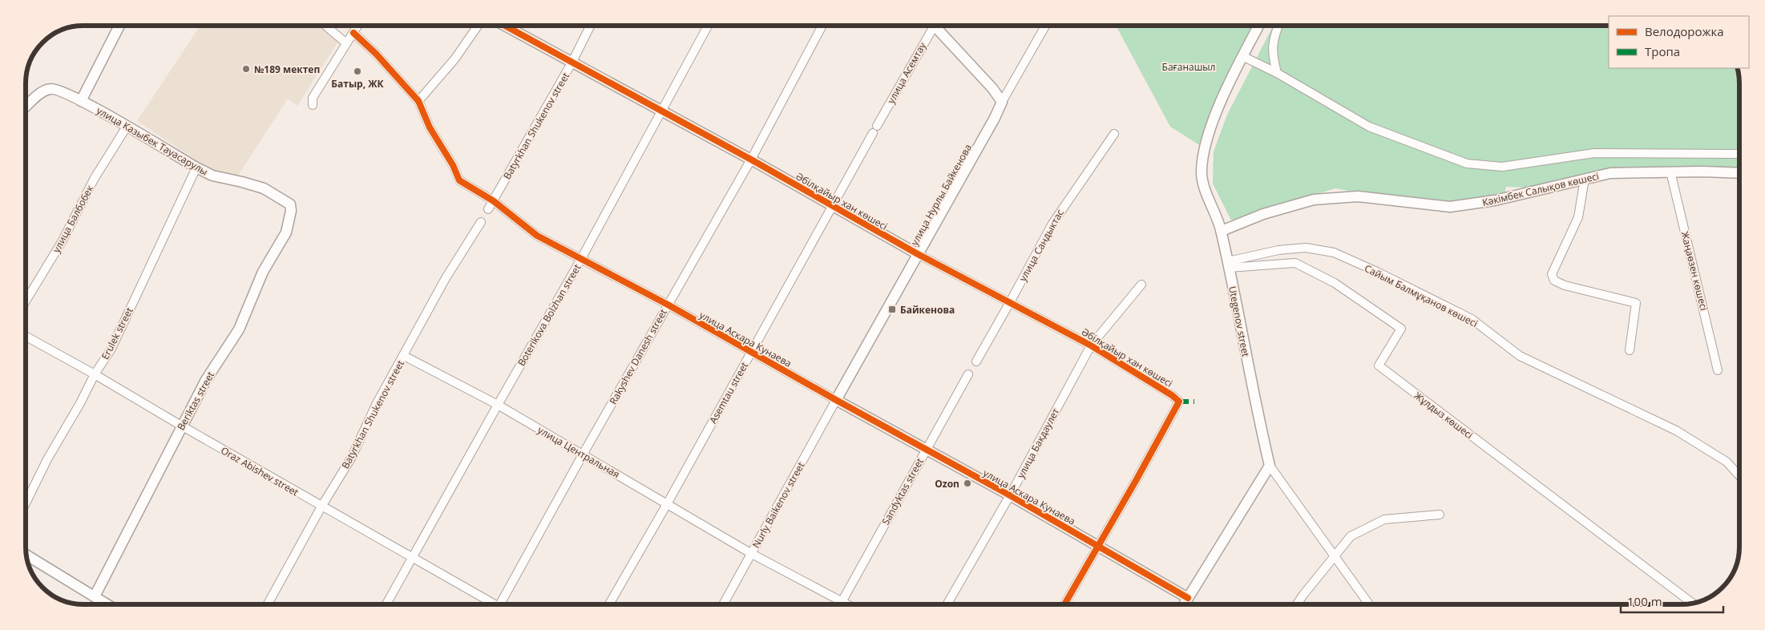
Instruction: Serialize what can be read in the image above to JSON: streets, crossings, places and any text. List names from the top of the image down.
{
  "streets": {
    "street": [
      "улица Асемтау",
      "Batyrkhan Shukenov street",
      "улица Казыбек Тауасарулы",
      "Кәкімбек Салықов көшесі",
      "улица Нурлы Байкенова",
      "Әбілқайыр хан көшесі",
      "улица Балбобек",
      "улица Сандыктас",
      "Жаңаөзен көшесі",
      "Сайым Балмұқанов көшесі",
      "Boterikova Bolzhan street",
      "Utegenov street",
      "Erulek street",
      "улица Аскара Кунаева",
      "Rakyshev Danesh street",
      "Asemtau street",
      "Beriktas street",
      "Жұлдыз көшесі",
      "улица Бакдаулет",
      "улица Центральная",
      "Oraz Abishev street",
      "Sandyktas street",
      "Nurly Baikenov street"
    ]
  },
  "crossings": [
    ["улица Асемтау", "Asemtau street"],
    ["Batyrkhan Shukenov street", "Әбілқайыр хан көшесі"],
    ["Batyrkhan Shukenov street", "улица Аскара Кунаева"],
    ["Batyrkhan Shukenov street", "улица Центральная"],
    ["Batyrkhan Shukenov street", "Oraz Abishev street"],
    ["улица Казыбек Тауасарулы", "улица Балбобек"],
    ["улица Казыбек Тауасарулы", "Erulek street"],
    ["улица Казыбек Тауасарулы", "Beriktas street"],
    ["Кәкімбек Салықов көшесі", "Жаңаөзен көшесі"],
    ["Кәкімбек Салықов көшесі", "Utegenov street"],
    ["улица Нурлы Байкенова", "Әбілқайыр хан көшесі"],
    ["улица Нурлы Байкенова", "улица Аскара Кунаева"],
    ["улица Нурлы Байкенова", "Nurly Baikenov street"],
    ["Әбілқайыр хан көшесі", "улица Сандыктас"],
    ["Әбілқайыр хан көшесі", "Boterikova Bolzhan street"],
    ["Әбілқайыр хан көшесі", "улица Аскара Кунаева"],
    ["Әбілқайыр хан көшесі", "Rakyshev Danesh street"],
    ["Әбілқайыр хан көшесі", "Asemtau street"],
    ["Әбілқайыр хан көшесі", "улица Бакдаулет"],
    ["Сайым Балмұқанов көшесі", "Utegenov street"],
    ["Сайым Балмұқанов көшесі", "Жұлдыз көшесі"],
    ["Boterikova Bolzhan street", "улица Аскара Кунаева"],
    ["Boterikova Bolzhan street", "улица Центральная"],
    ["Boterikova Bolzhan street", "Oraz Abishev street"],
    ["Utegenov street", "Жұлдыз көшесі"],
    ["Erulek street", "Oraz Abishev street"],
    ["улица Аскара Кунаева", "Rakyshev Danesh street"],
    ["улица Аскара Кунаева", "Asemtau street"],
    ["улица Аскара Кунаева", "улица Бакдаулет"],
    ["улица Аскара Кунаева", "Sandyktas street"],
    ["улица Аскара Кунаева", "Nurly Baikenov street"],
    ["Rakyshev Danesh street", "улица Центральная"],
    ["Asemtau street", "улица Центральная"],
    ["Beriktas street", "Oraz Abishev street"],
    ["улица Центральная", "Nurly Baikenov street"]
  ],
  "parks": ["Бағанашыл"],
  "places": {
    "other": ["№189 мектеп", "Батыр, ЖК", "Ozon"],
    "transit": ["Байкенова"]
  },
  "legend": ["Велодорожка", "Тропа"],
  "scale_bar": "100 m"
}
